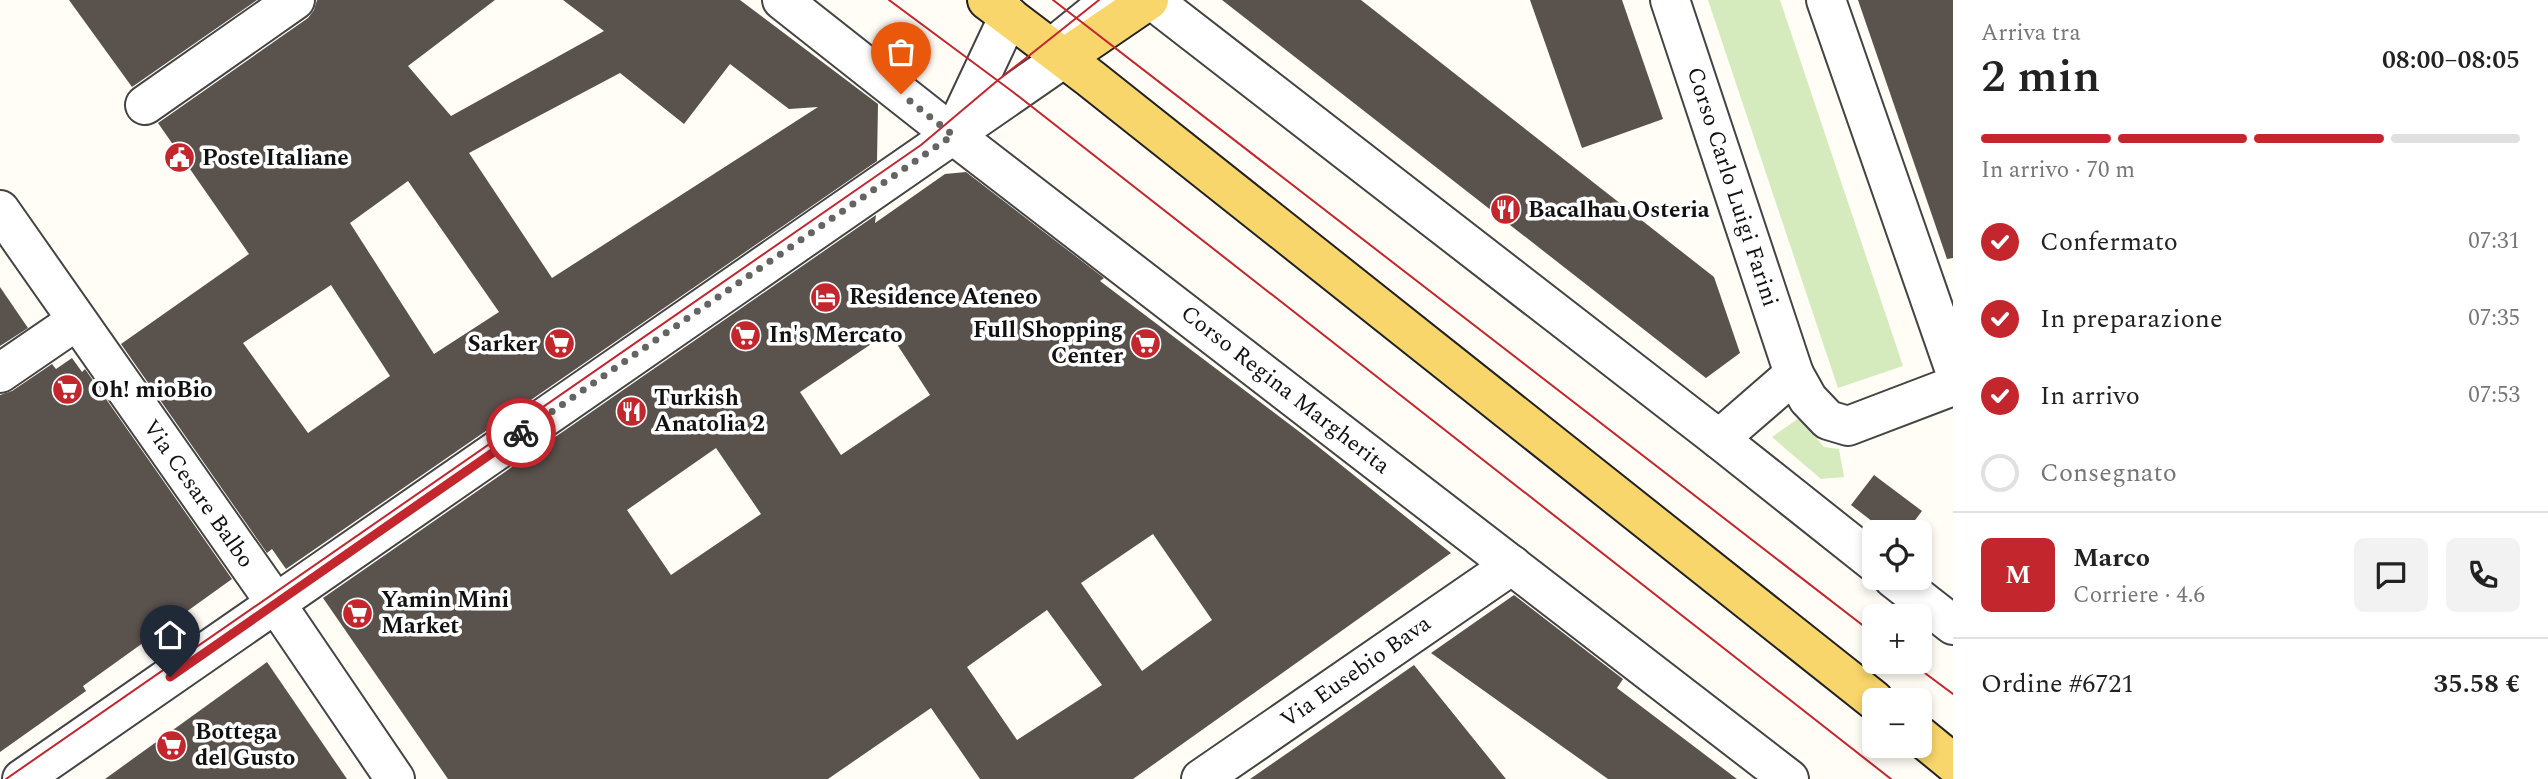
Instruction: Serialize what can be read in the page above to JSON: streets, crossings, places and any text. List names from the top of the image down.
{
  "streets": {
    "street": [
      "Corso Carlo Luigi Farini",
      "Corso Regina Margherita",
      "Via Cesare Balbo",
      "Via Eusebio Bava"
    ]
  },
  "crossings": [
    ["Corso Regina Margherita", "Via Eusebio Bava"]
  ],
  "places": {
    "public building": ["Poste Italiane"],
    "restaurant": ["Bacalhau Osteria", "Turkish Anatolia 2"],
    "hotel": ["Residence Ateneo"],
    "supermarket": [
      "In's Mercato",
      "Full Shopping Center",
      "Sarker",
      "Oh! mioBio",
      "Yamin Mini Market",
      "Bottega del Gusto"
    ]
  },
  "page": {
    "heading": ["2 min", "Arriva tra", "08:00–08:05"],
    "panel": [
      "Marco",
      "Corriere · 4.6",
      "Ordine #6721",
      "35.58 €"
    ],
    "bar": "In arrivo · 70 m",
    "list": [
      ["Confermato", "07:31"],
      ["In preparazione", "07:35"],
      ["In arrivo", "07:53"],
      "Consegnato"
    ],
    "map_buttons": ["+", "−"],
    "round": "M"
  }
}
